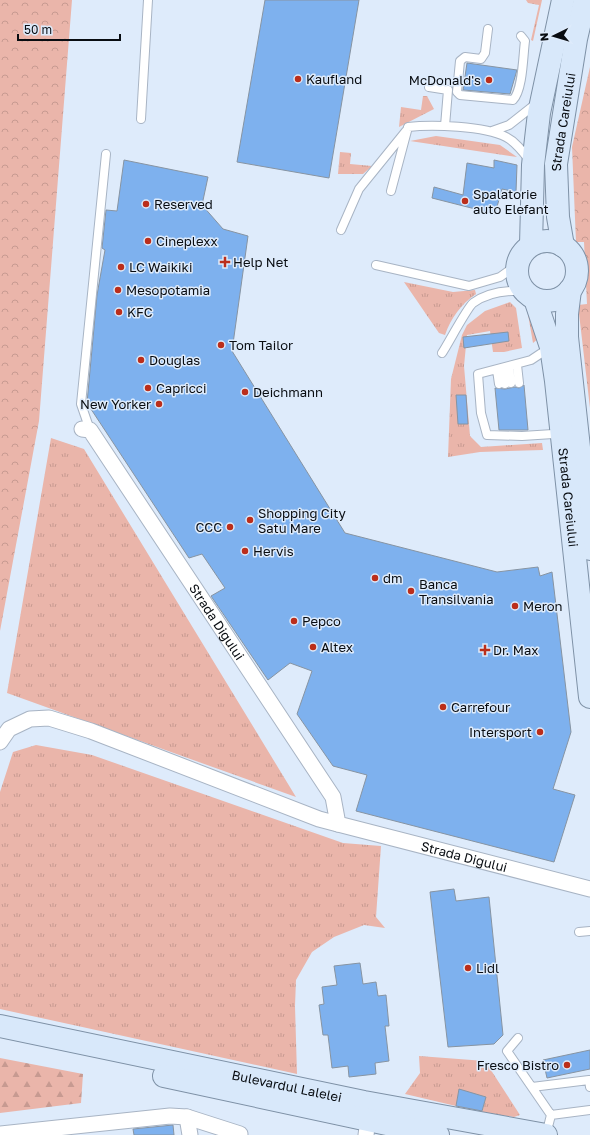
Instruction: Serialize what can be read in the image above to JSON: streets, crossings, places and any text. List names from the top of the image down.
{
  "streets": {
    "main road": ["Strada Careiului", "Bulevardul Lalelei"],
    "street": ["Strada Digului"]
  },
  "places": {
    "other": [
      "Kaufland",
      "McDonald's",
      "Spalatorie auto Elefant",
      "Reserved",
      "Cineplexx",
      "LC Waikiki",
      "Mesopotamia",
      "KFC",
      "Tom Tailor",
      "Douglas",
      "Capricci",
      "Deichmann",
      "New Yorker",
      "Shopping City Satu Mare",
      "CCC",
      "Hervis",
      "dm",
      "Banca Transilvania",
      "Meron",
      "Pepco",
      "Altex",
      "Carrefour",
      "Intersport",
      "Lidl",
      "Fresco Bistro"
    ],
    "health": ["Help Net", "Dr. Max"]
  },
  "scale_bar": "50 m",
  "north": "left"
}
